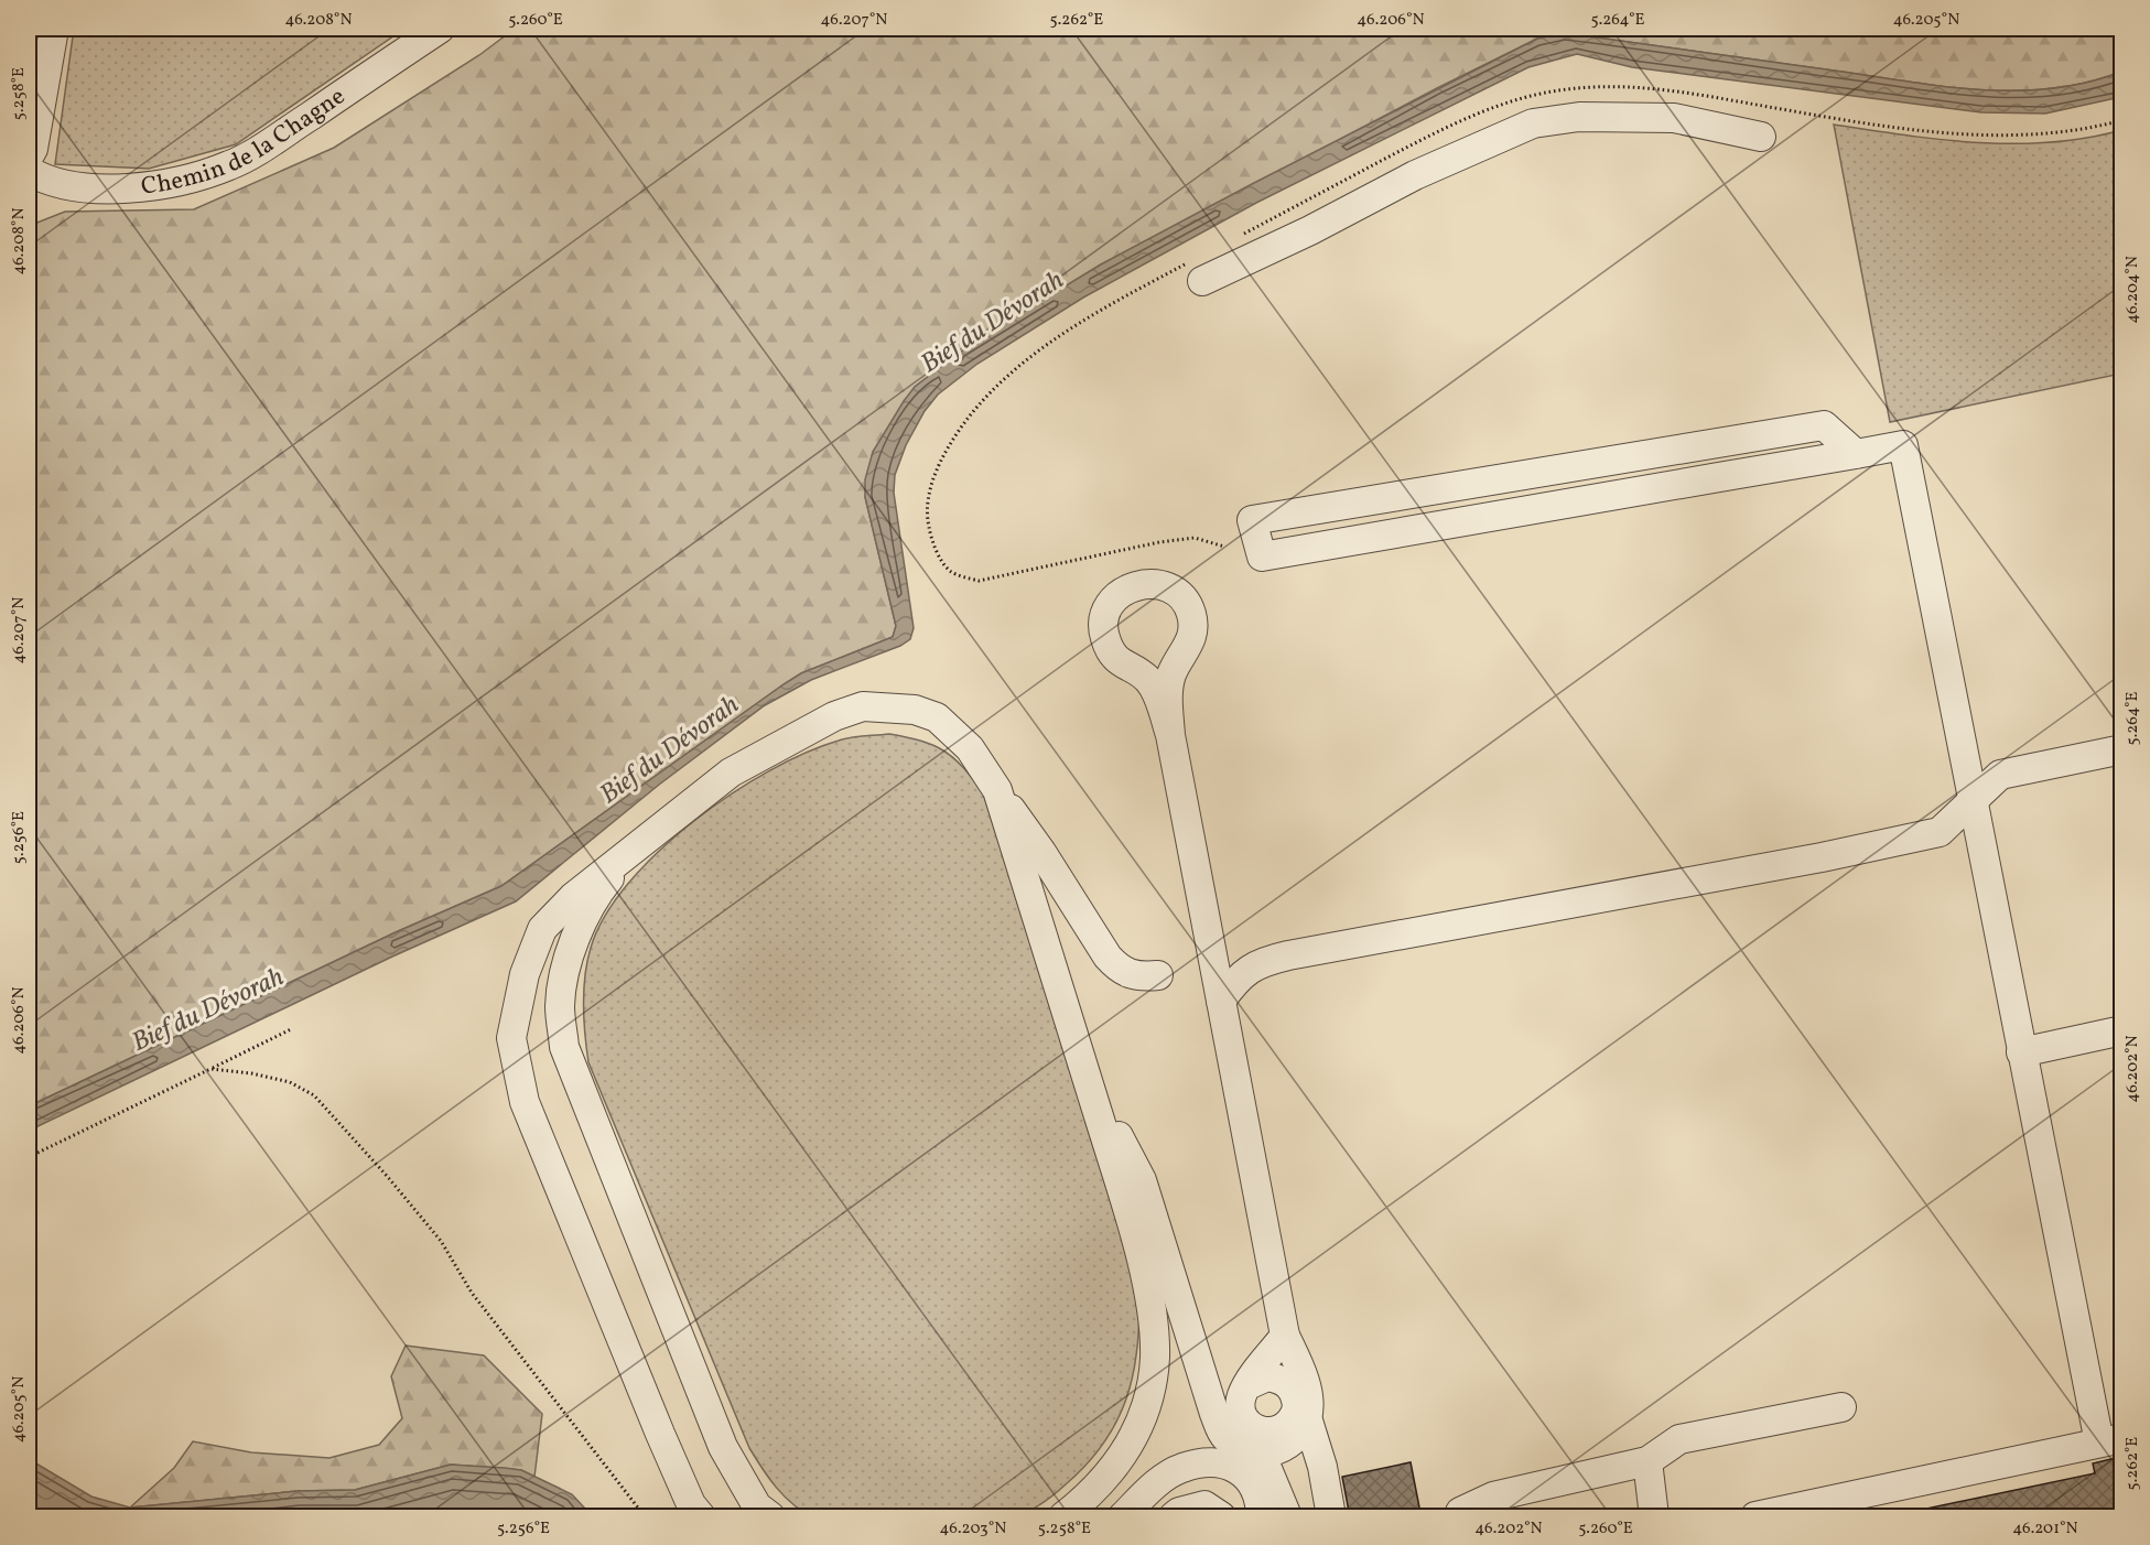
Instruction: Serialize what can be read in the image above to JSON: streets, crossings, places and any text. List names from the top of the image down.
{
  "streets": {
    "street": ["Chemin de la Chagne"]
  },
  "water": ["Bief du Dévorah"],
  "coordinates": [
    "46.208°N",
    "5.260°E",
    "46.207°N",
    "5.262°E",
    "46.206°N",
    "5.264°E",
    "46.205°N",
    "5.258°E",
    "46.204°N",
    "5.256°E",
    "46.202°N",
    "46.203°N",
    "46.201°N"
  ]
}
